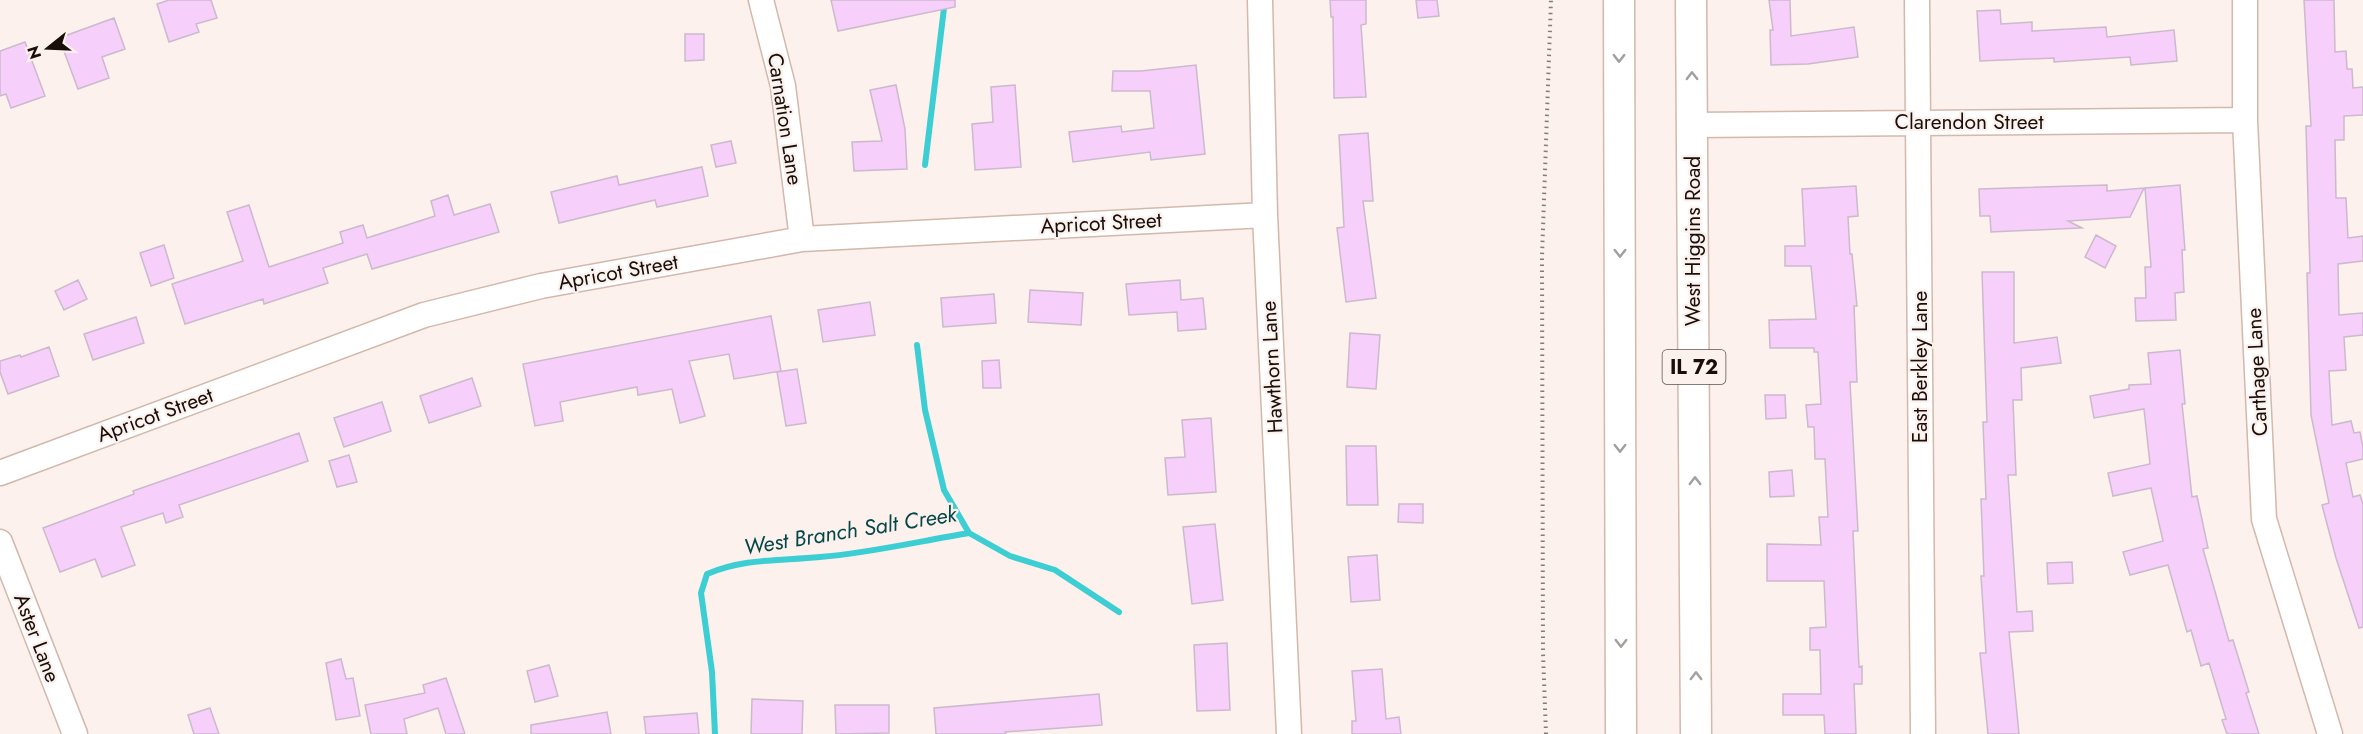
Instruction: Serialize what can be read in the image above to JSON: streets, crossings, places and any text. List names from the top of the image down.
{
  "streets": {
    "main road": ["West Higgins Road", "IL 72"],
    "street": [
      "Carnation Lane",
      "Clarendon Street",
      "Apricot Street",
      "Hawthorn Lane",
      "East Berkley Lane",
      "Carthage Lane",
      "Aster Lane"
    ]
  },
  "crossings": [
    ["Carnation Lane", "Apricot Street"],
    ["Clarendon Street", "West Higgins Road"],
    ["Clarendon Street", "East Berkley Lane"],
    ["Clarendon Street", "Carthage Lane"],
    ["Apricot Street", "Hawthorn Lane"]
  ],
  "water": ["West Branch Salt Creek"],
  "north": "left"
}
